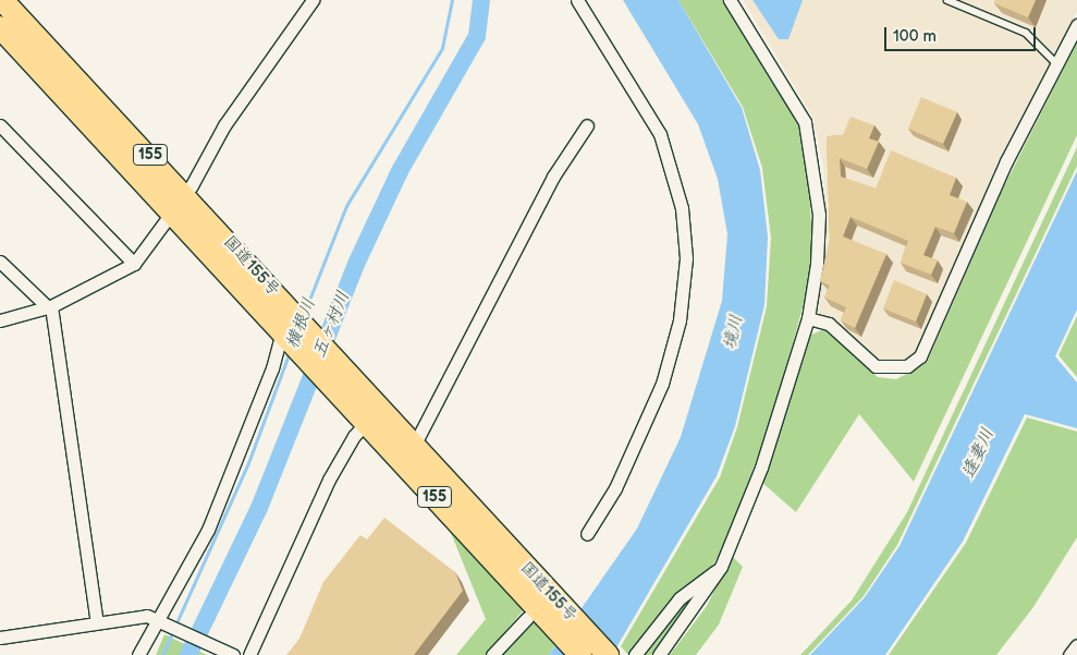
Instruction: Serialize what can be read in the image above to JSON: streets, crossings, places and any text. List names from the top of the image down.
{
  "streets": {
    "highway": ["155", "国道155号"]
  },
  "water": [
    "横根川",
    "五ヶ村川",
    "境川",
    "逢妻川"
  ],
  "scale_bar": "100 m"
}
